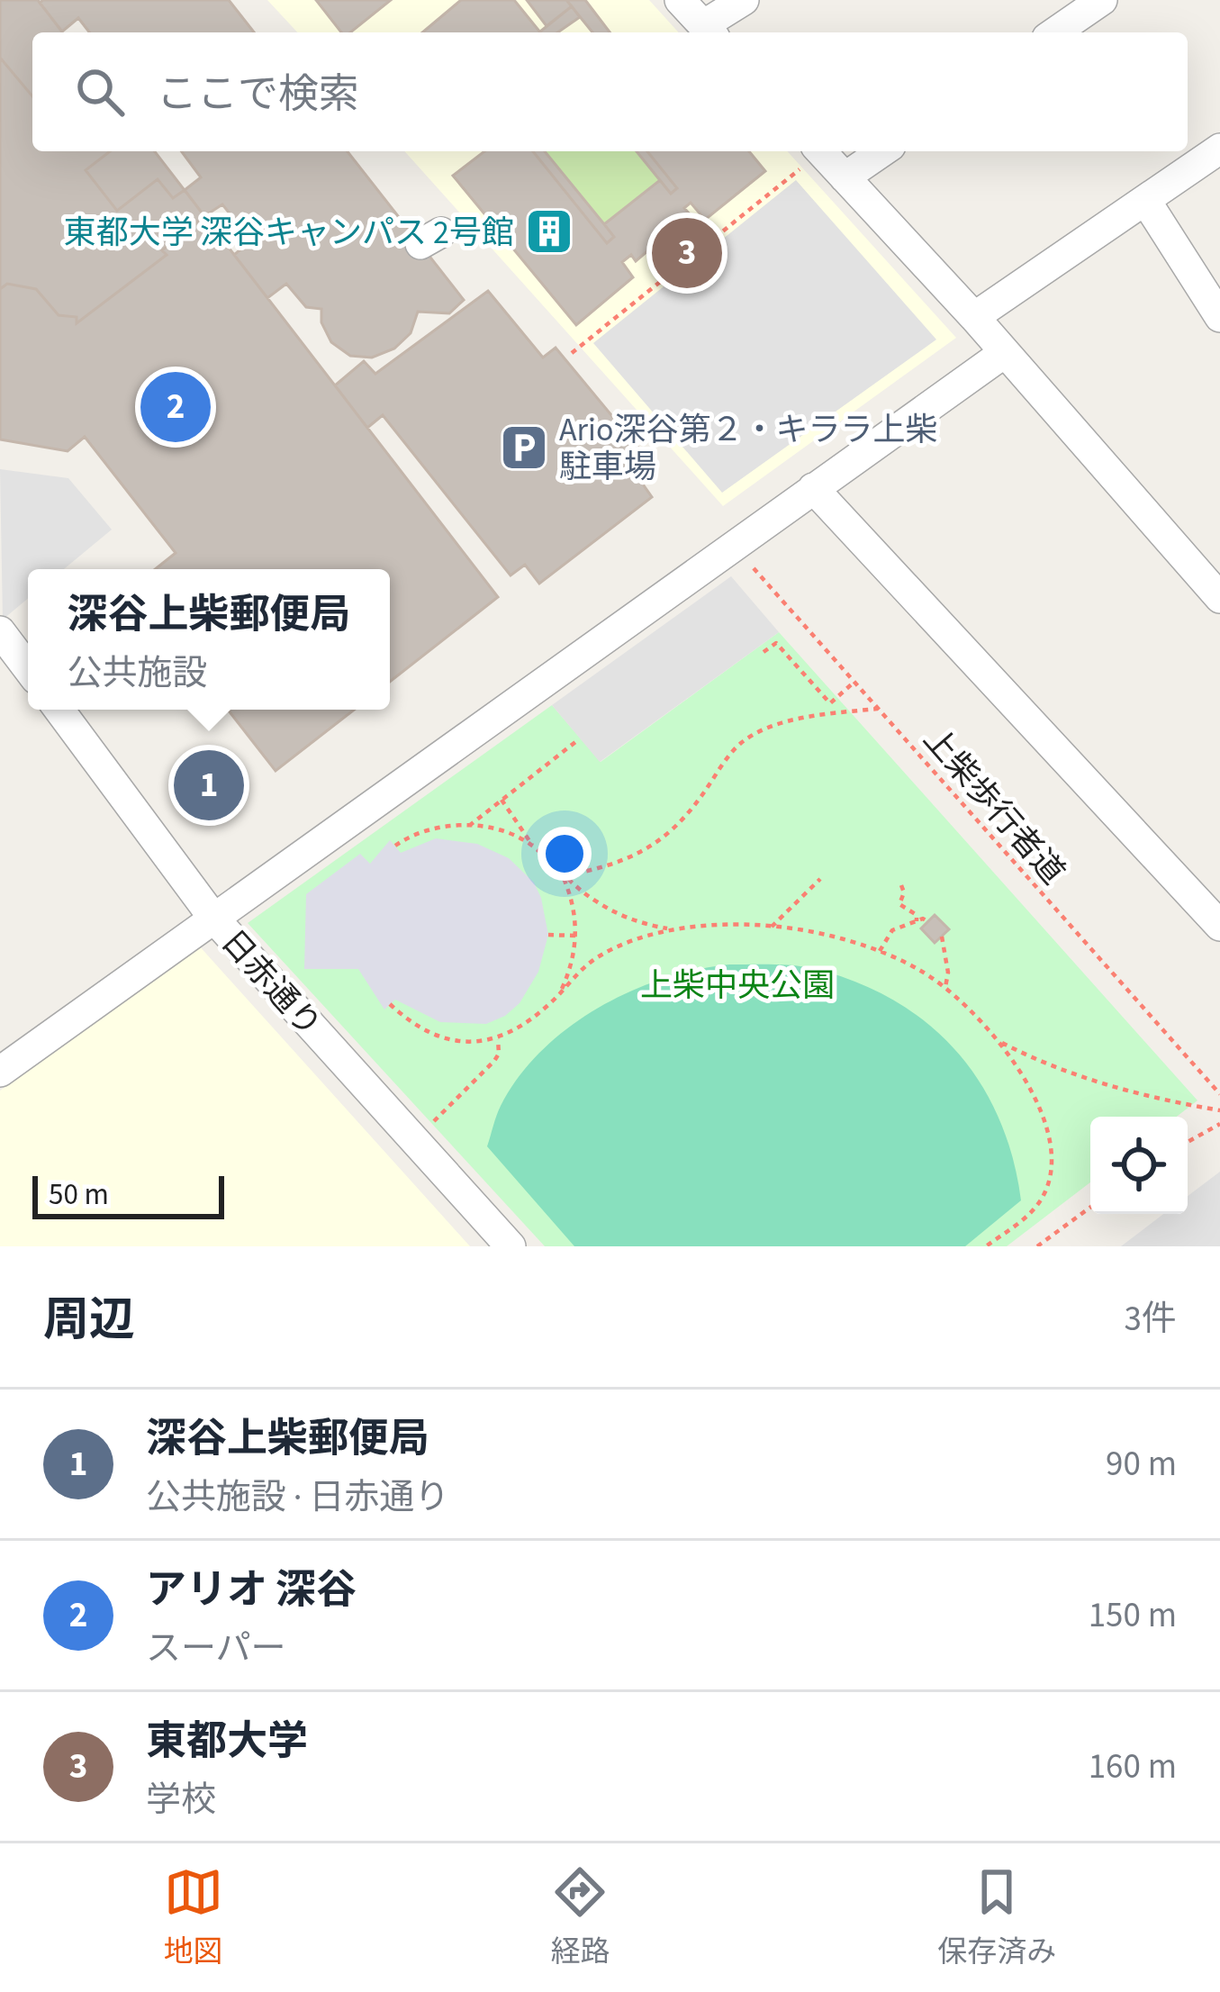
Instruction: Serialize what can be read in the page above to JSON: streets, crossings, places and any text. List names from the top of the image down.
{
  "streets": {
    "street": ["日赤通り"],
    "path": ["上柴歩行者道"]
  },
  "parks": ["上柴中央公園"],
  "places": {
    "building": ["東都大学 深谷キャンパス 2号館"],
    "parking": ["Ario深谷第２・キララ上柴 駐車場"]
  },
  "scale_bar": "50 m",
  "page": {
    "search": "ここで検索",
    "pins": ["3", "2", "1"],
    "popup": ["深谷上柴郵便局", "公共施設"],
    "scale": "50 m",
    "heading": ["周辺", "3件"],
    "list": [
      {
        "mark": "1",
        "name": "深谷上柴郵便局",
        "note": "公共施設 · 日赤通り",
        "value": "90 m"
      },
      {
        "mark": "2",
        "name": "アリオ 深谷",
        "note": "スーパー",
        "value": "150 m"
      },
      {
        "mark": "3",
        "name": "東都大学",
        "note": "学校",
        "value": "160 m"
      }
    ],
    "nav": ["地図", "経路", "保存済み"]
  }
}
